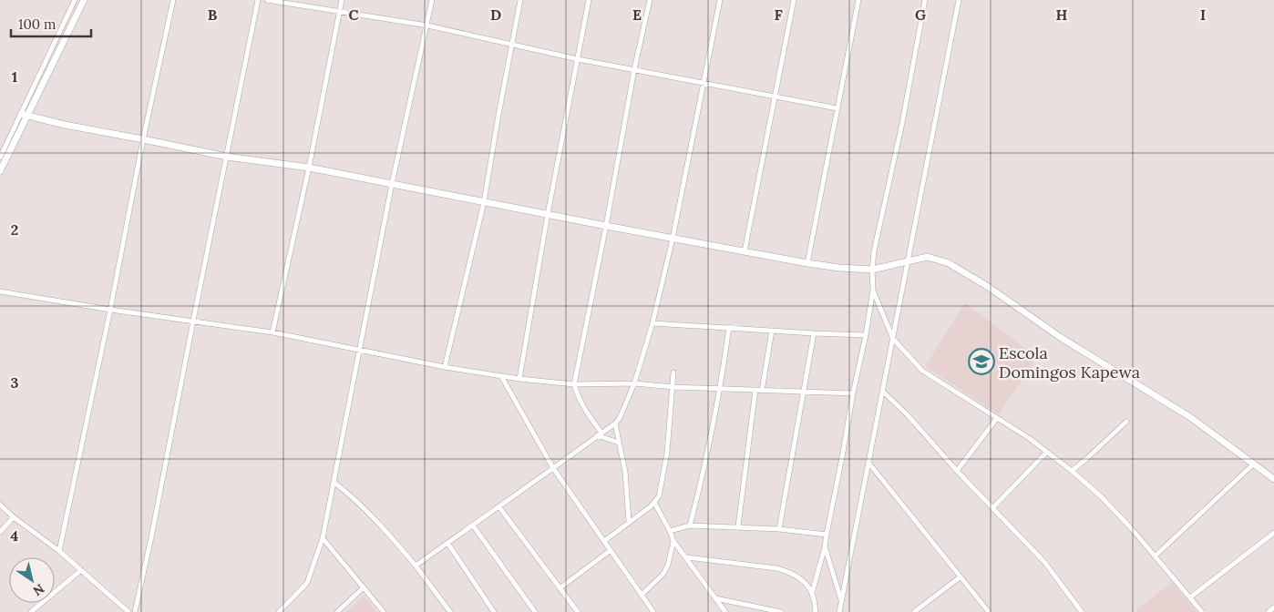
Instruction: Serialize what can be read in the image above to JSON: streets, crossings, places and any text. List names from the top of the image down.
{
  "places": {
    "school or university": ["Escola Domingos Kapewa"]
  },
  "scale_bar": "100 m",
  "north": "bottom right",
  "grid": {
    "columns": [
      "B",
      "C",
      "D",
      "E",
      "F",
      "G",
      "H",
      "I"
    ],
    "rows": [
      "1",
      "2",
      "3",
      "4"
    ]
  }
}
